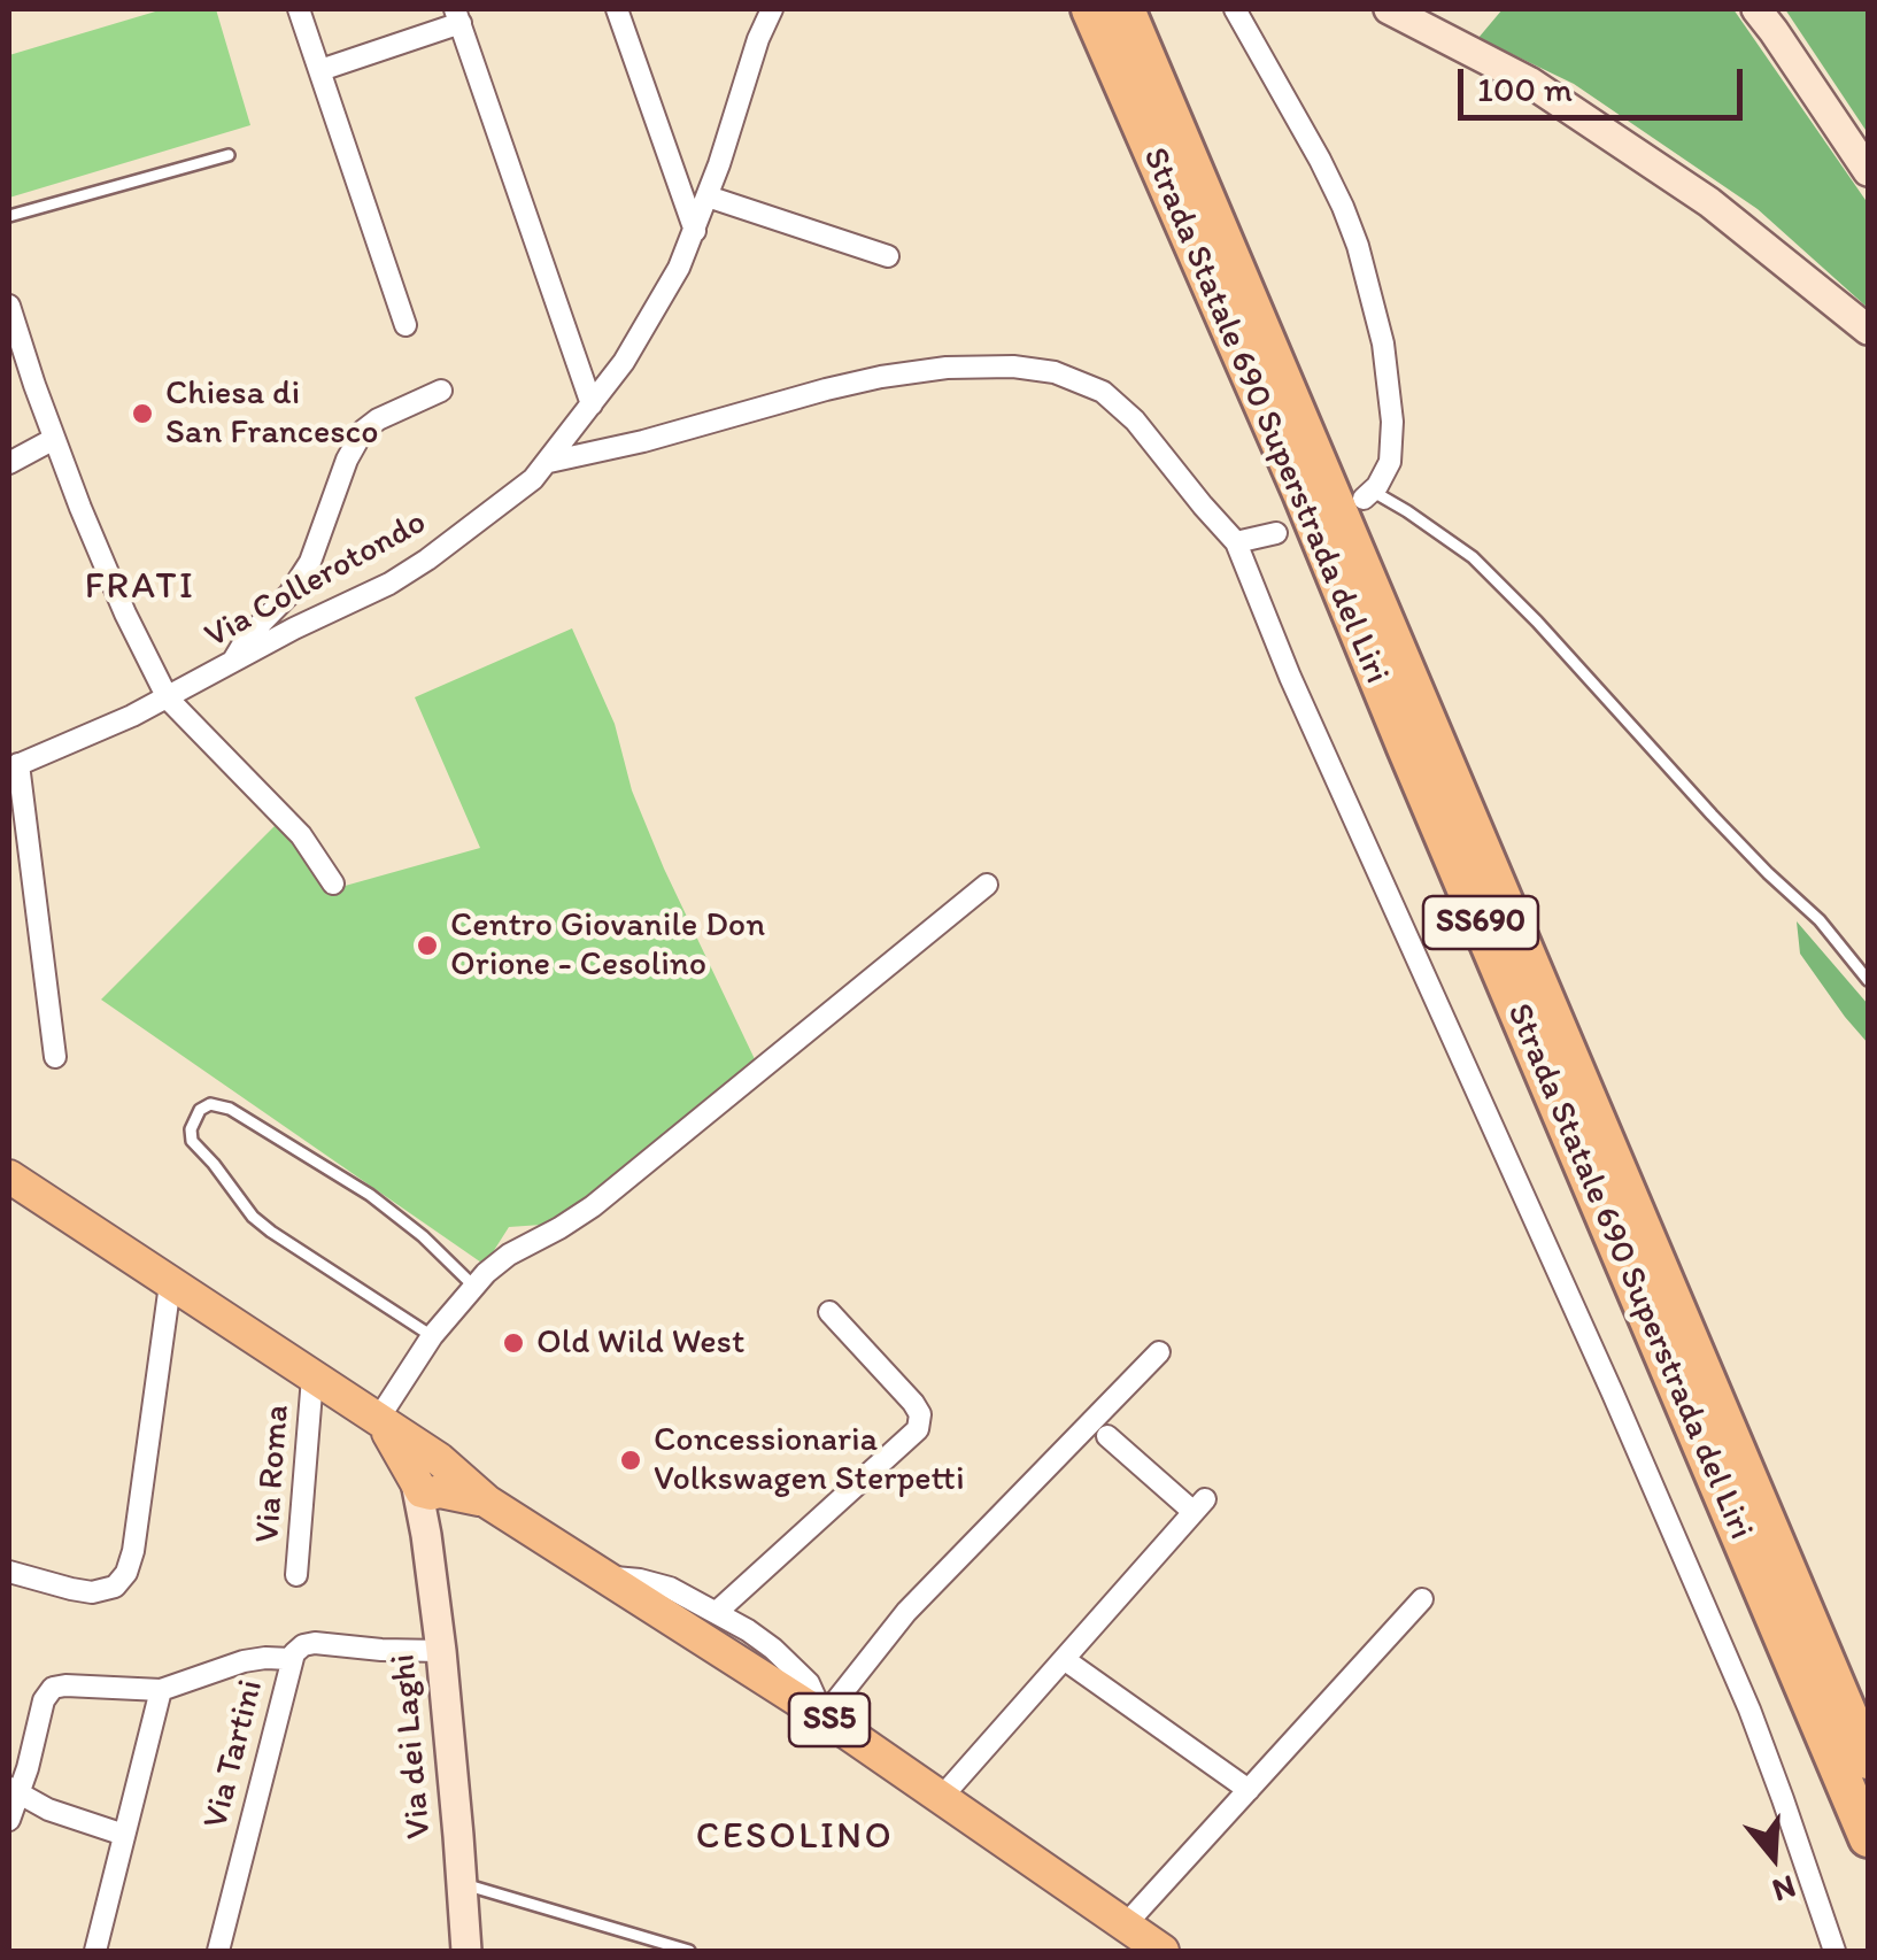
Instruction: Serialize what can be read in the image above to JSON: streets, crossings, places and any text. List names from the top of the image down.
{
  "streets": {
    "highway": ["Strada Statale 690 Superstrada del Liri", "SS690"],
    "main road": ["SS5", "Via dei Laghi"],
    "street": ["Via Collerotondo", "Via Roma", "Via Tartini"]
  },
  "crossings": [
    ["Via Roma", "SS5"],
    ["SS5", "Via dei Laghi"],
    ["Via dei Laghi", "Via Tartini"]
  ],
  "districts": ["FRATI", "CESOLINO"],
  "places": [
    "Chiesa di San Francesco",
    "Centro Giovanile Don Orione - Cesolino",
    "Old Wild West",
    "Concessionaria Volkswagen Sterpetti"
  ],
  "scale_bar": "100 m",
  "north": "bottom"
}
